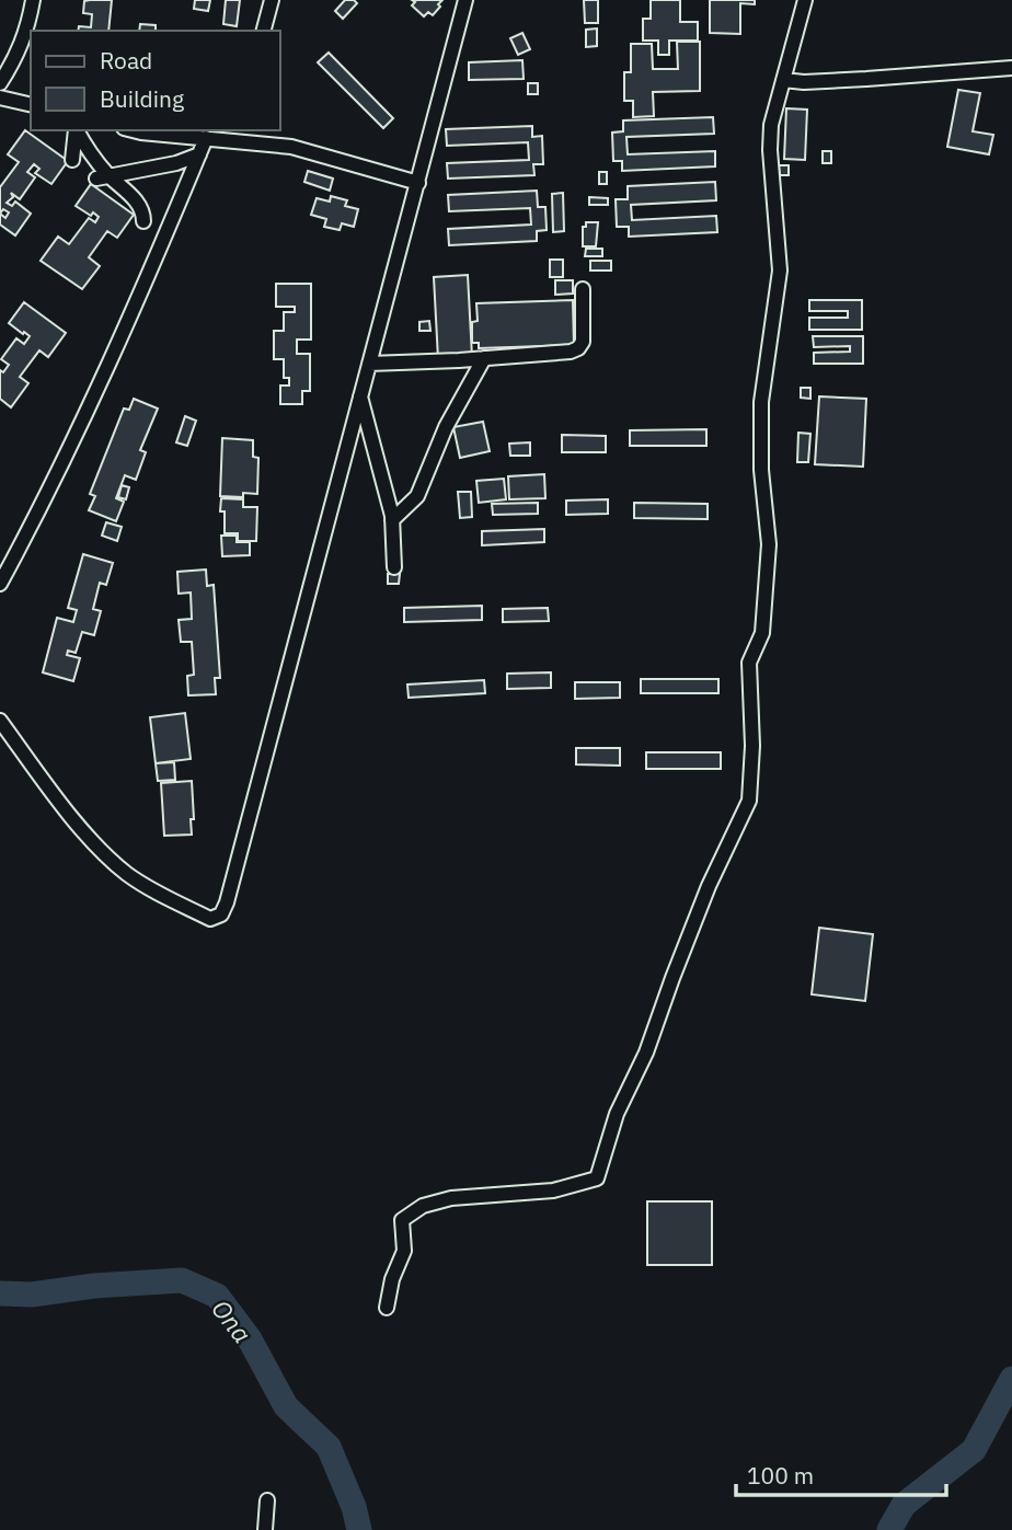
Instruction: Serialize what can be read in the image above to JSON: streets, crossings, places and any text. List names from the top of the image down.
{
  "water": ["Ona"],
  "legend": ["Road", "Building"],
  "scale_bar": "100 m"
}
